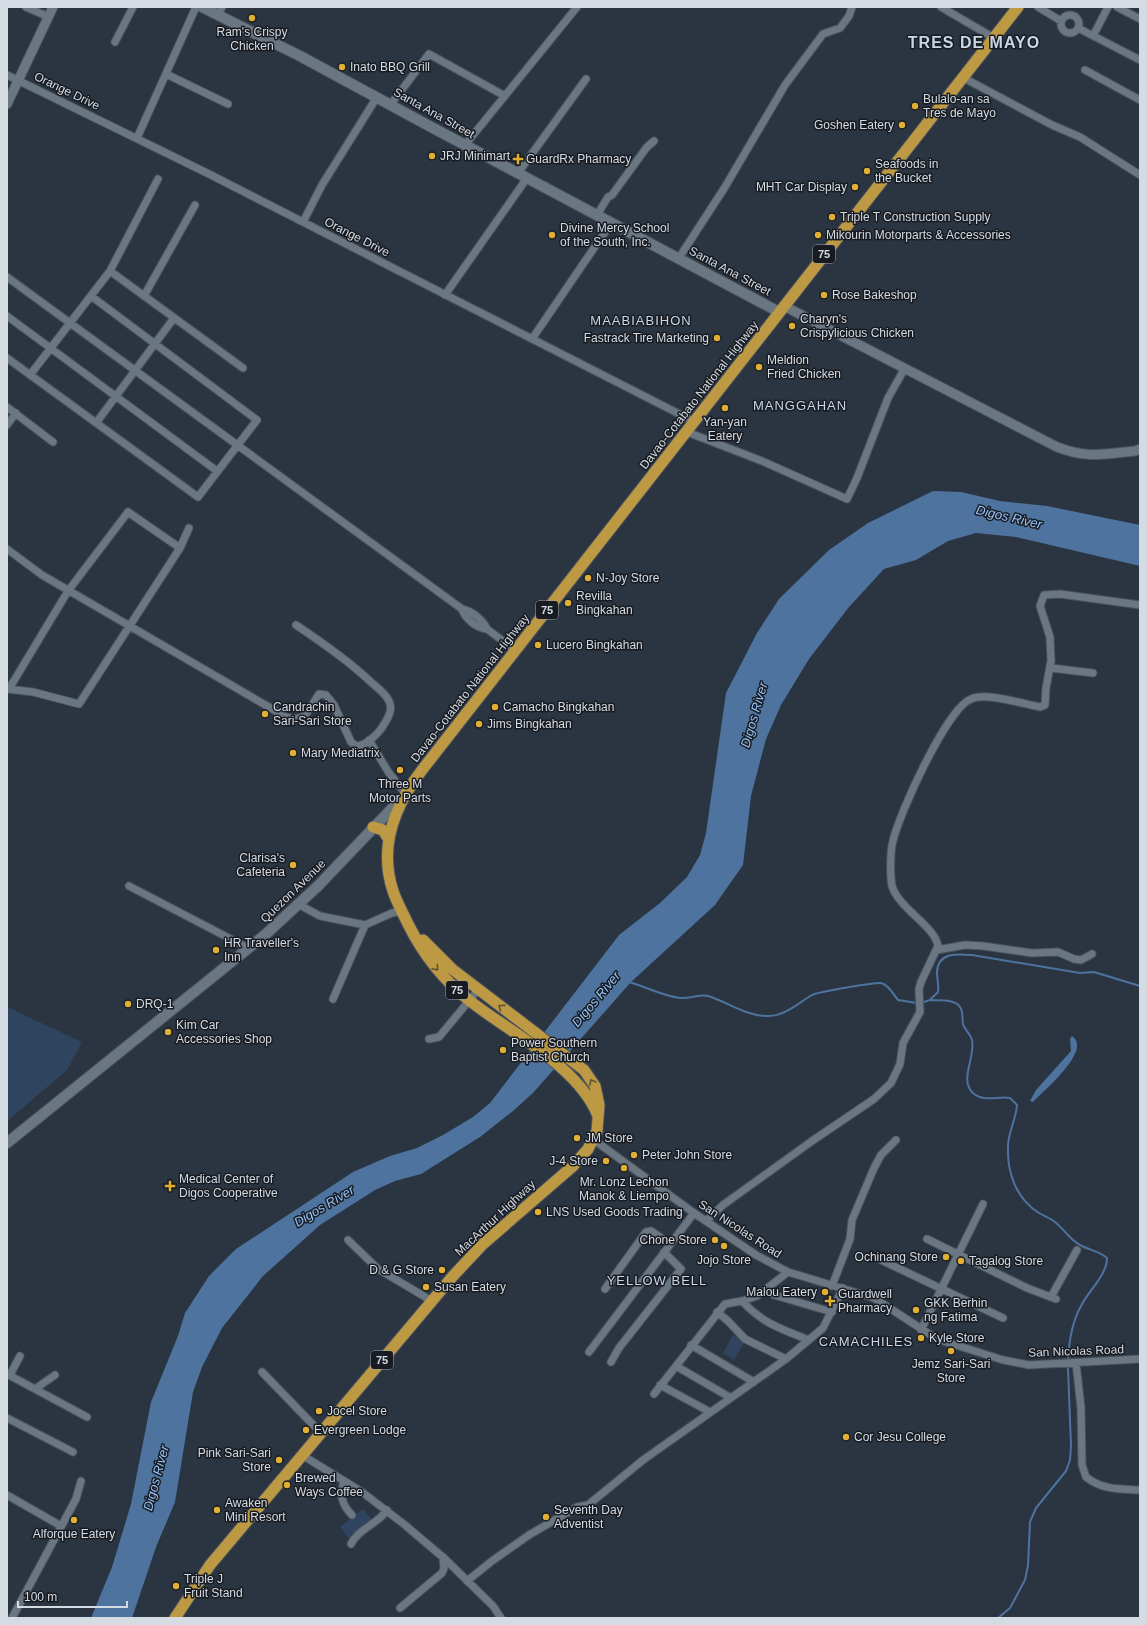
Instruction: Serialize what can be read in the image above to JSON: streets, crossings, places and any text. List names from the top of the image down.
{
  "streets": {
    "highway": ["75", "Davao-Cotabato National Highway", "MacArthur Highway"],
    "main road": ["Santa Ana Street", "Quezon Avenue"],
    "street": ["Orange Drive", "San Nicolas Road"]
  },
  "crossings": [
    ["Orange Drive", "Davao-Cotabato National Highway"],
    ["Santa Ana Street", "Davao-Cotabato National Highway"],
    ["Davao-Cotabato National Highway", "Quezon Avenue"],
    ["Davao-Cotabato National Highway", "MacArthur Highway"],
    ["Quezon Avenue", "MacArthur Highway"],
    ["MacArthur Highway", "San Nicolas Road"]
  ],
  "districts": [
    "TRES DE MAYO",
    "MAABIABIHON",
    "MANGGAHAN",
    "YELLOW BELL",
    "CAMACHILES"
  ],
  "water": ["Digos River"],
  "places": {
    "other": [
      "Ram's Crispy Chicken",
      "Inato BBQ Grill",
      "Bulalo-an sa Tres de Mayo",
      "Goshen Eatery",
      "JRJ Minimart",
      "Seafoods in the Bucket",
      "MHT Car Display",
      "Triple T Construction Supply",
      "Divine Mercy School of the South, Inc.",
      "Mikourin Motorparts & Accessories",
      "Rose Bakeshop",
      "Charyn's Crispylicious Chicken",
      "Fastrack Tire Marketing",
      "Meldion Fried Chicken",
      "Yan-yan Eatery",
      "N-Joy Store",
      "Revilla Bingkahan",
      "Lucero Bingkahan",
      "Camacho Bingkahan",
      "Candrachin Sari-Sari Store",
      "Jims Bingkahan",
      "Mary Mediatrix",
      "Three M Motor Parts",
      "Clarisa's Cafeteria",
      "HR Traveller's Inn",
      "DRQ-1",
      "Kim Car Accessories Shop",
      "Power Southern Baptist Church",
      "JM Store",
      "Peter John Store",
      "J-4 Store",
      "Mr. Lonz Lechon Manok & Liempo",
      "LNS Used Goods Trading",
      "Chone Store",
      "Jojo Store",
      "Ochinang Store",
      "Tagalog Store",
      "D & G Store",
      "Susan Eatery",
      "Malou Eatery",
      "GKK Berhin ng Fatima",
      "Kyle Store",
      "Jemz Sari-Sari Store",
      "Jocel Store",
      "Evergreen Lodge",
      "Cor Jesu College",
      "Pink Sari-Sari Store",
      "Brewed Ways Coffee",
      "Awaken Mini Resort",
      "Seventh Day Adventist",
      "Alforque Eatery",
      "Triple J Fruit Stand"
    ],
    "health": ["GuardRx Pharmacy", "Medical Center of Digos Cooperative", "Guardwell Pharmacy"]
  },
  "scale_bar": "100 m"
}
